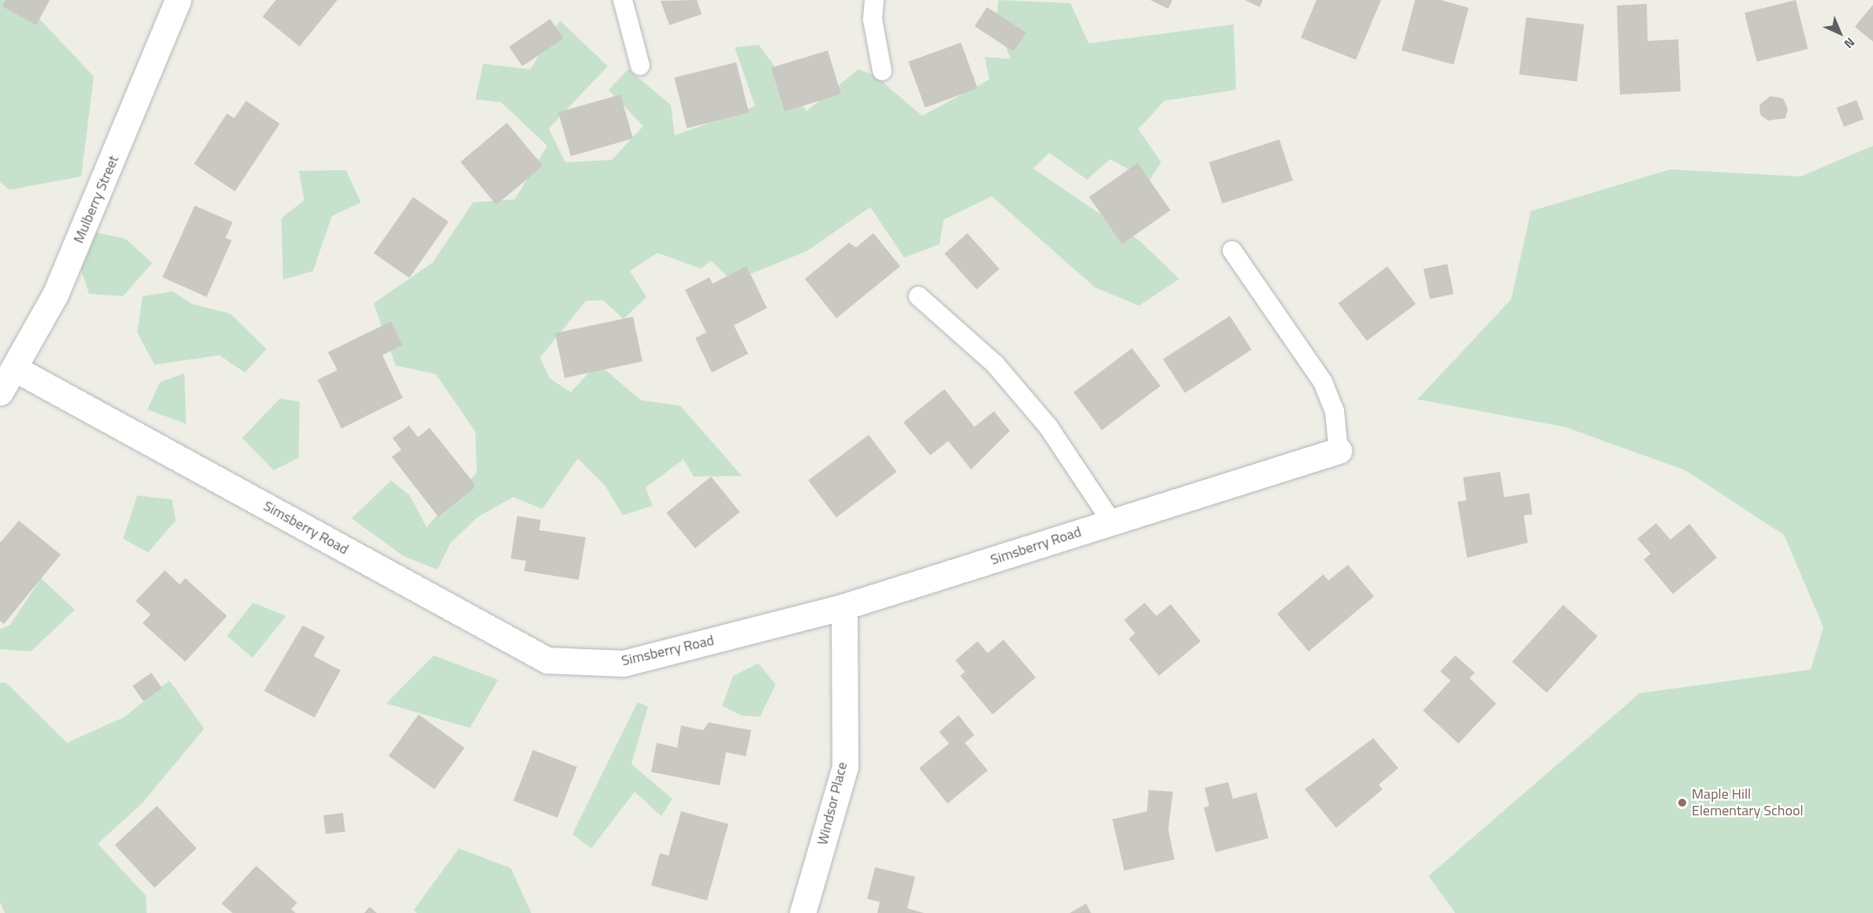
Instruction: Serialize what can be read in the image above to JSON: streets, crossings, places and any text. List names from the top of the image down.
{
  "streets": {
    "street": ["Mulberry Street", "Simsberry Road", "Windsor Place"]
  },
  "crossings": [
    ["Mulberry Street", "Simsberry Road"],
    ["Simsberry Road", "Windsor Place"]
  ],
  "places": ["Maple Hill Elementary School"],
  "north": "bottom right"
}
